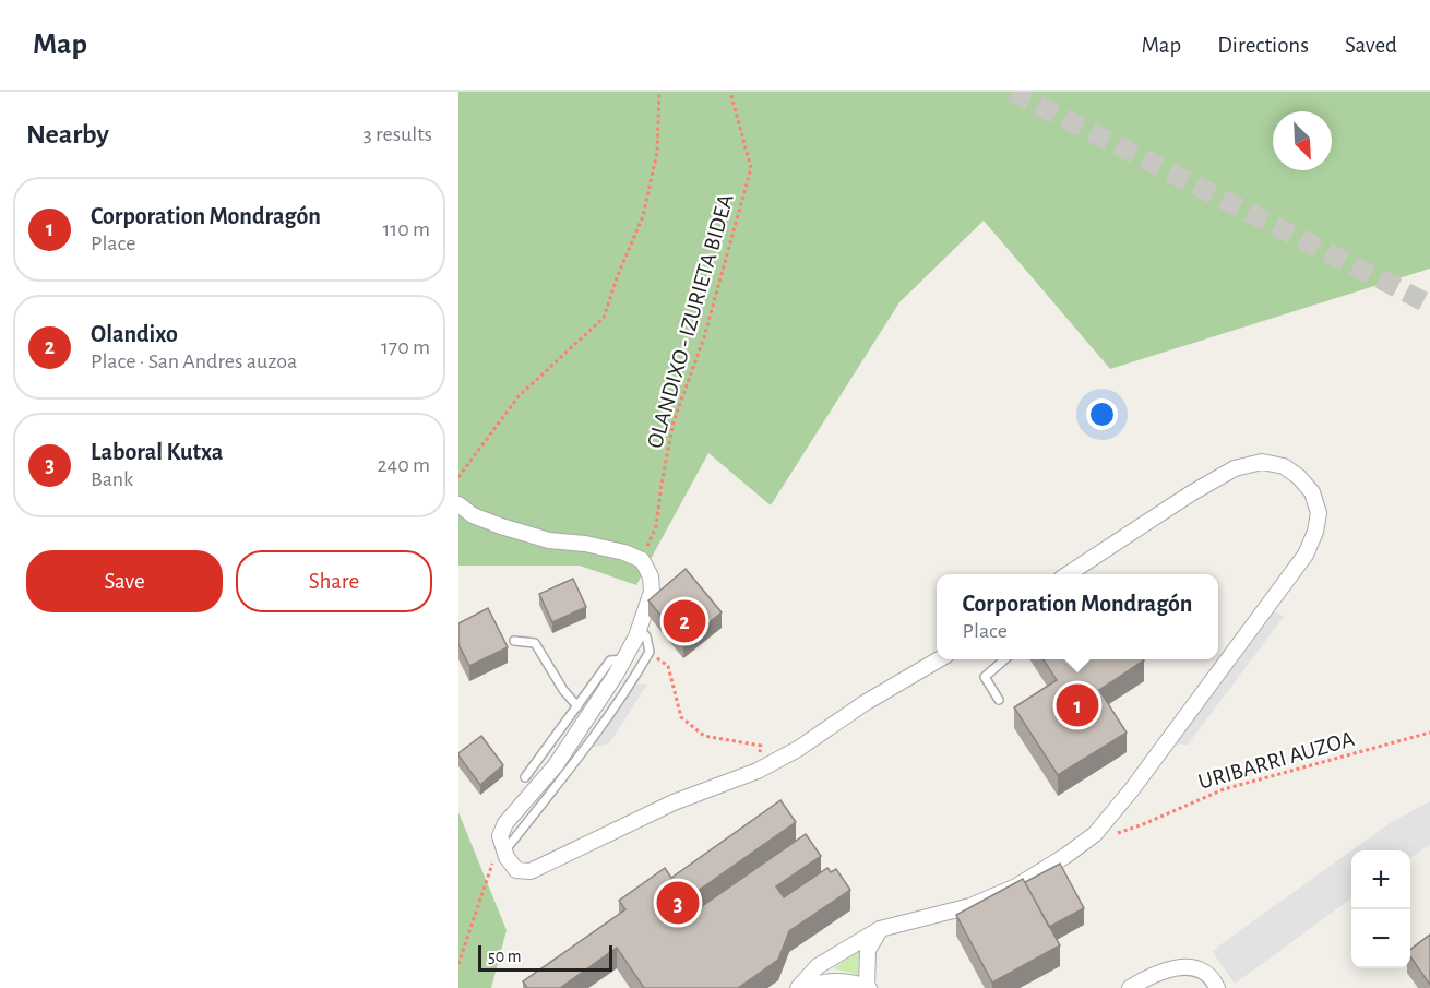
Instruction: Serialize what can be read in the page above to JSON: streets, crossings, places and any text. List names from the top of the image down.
{
  "streets": {
    "path": ["OLANDIXO - IZURIETA BIDEA", "URIBARRI AUZOA"]
  },
  "scale_bar": "50 m",
  "north": "bottom right",
  "page": {
    "header": "Map",
    "nav": ["Map", "Directions", "Saved"],
    "heading": ["Nearby", "3 results"],
    "list": [
      {
        "mark": "1",
        "name": "Corporation Mondragón",
        "note": "Place",
        "value": "110 m"
      },
      {
        "mark": "2",
        "name": "Olandixo",
        "note": "Place · San Andres auzoa",
        "value": "170 m"
      },
      {
        "mark": "3",
        "name": "Laboral Kutxa",
        "note": "Bank",
        "value": "240 m"
      }
    ],
    "buttons": ["Save", "Share"],
    "popup": ["Corporation Mondragón", "Place"],
    "pins": ["2", "1", "3"],
    "map_buttons": ["+", "−"],
    "scale": "50 m"
  }
}
